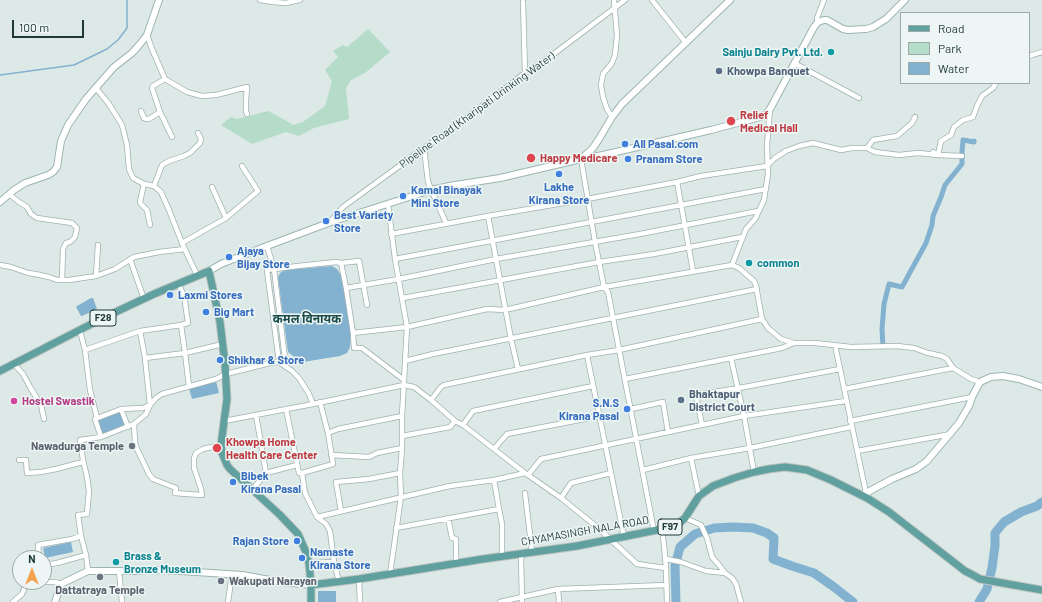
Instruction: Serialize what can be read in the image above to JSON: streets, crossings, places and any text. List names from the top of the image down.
{
  "streets": {
    "main road": ["F28", "F97", "CHYAMASINGH NALA ROAD"],
    "street": ["Pipeline Road (Kharipati Drinking Water)"]
  },
  "crossings": [
    ["Pipeline Road (Kharipati Drinking Water)", "F28"]
  ],
  "districts": ["कमल विनायक"],
  "places": [
    "Sainju Dairy Pvt. Ltd.",
    "Khowpa Banquet",
    "Relief Medical Hall",
    "All Pasal.com",
    "Happy Medicare",
    "Pranam Store",
    "Lakhe Kirana Store",
    "Kamal Binayak Mini Store",
    "Best Variety Store",
    "Ajaya Bijay Store",
    "common",
    "Laxmi Stores",
    "Big Mart",
    "Shikhar & Store",
    "Bhaktapur District Court",
    "Hostel Swastik",
    "S.N.S Kirana Pasal",
    "Nawadurga Temple",
    "Khowpa Home Health Care Center",
    "Bibek Kirana Pasal",
    "Rajan Store",
    "Namaste Kirana Store",
    "Brass & Bronze Museum",
    "Dattatraya Temple",
    "Wakupati Narayan"
  ],
  "legend": ["Road", "Park", "Water"],
  "scale_bar": "100 m",
  "north": "top"
}
